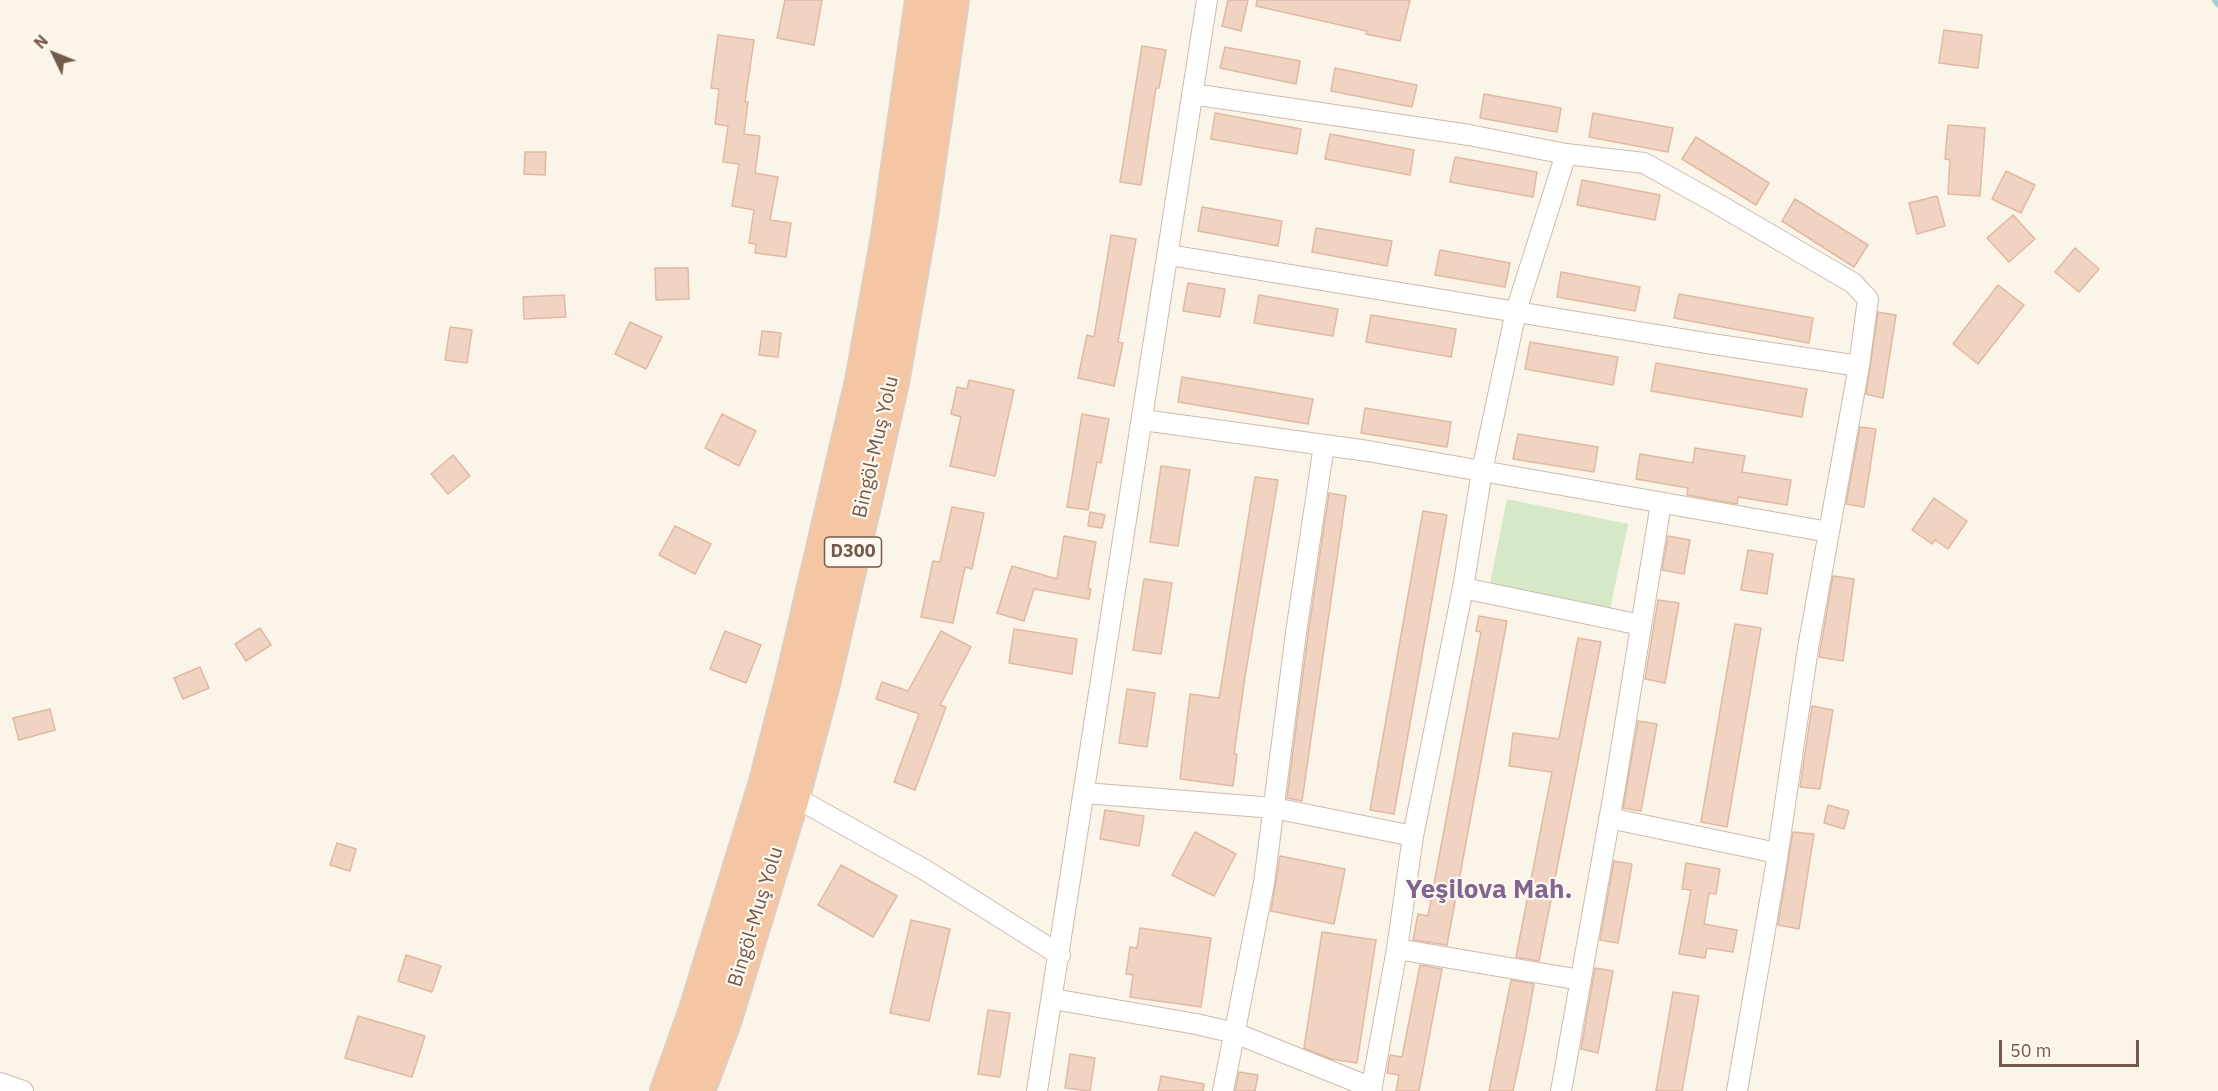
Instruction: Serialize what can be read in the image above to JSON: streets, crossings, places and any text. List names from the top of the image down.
{
  "streets": {
    "highway": ["Bingöl-Muş Yolu", "D300"]
  },
  "districts": ["Yeşilova Mah."],
  "scale_bar": "50 m",
  "north": "top left"
}
